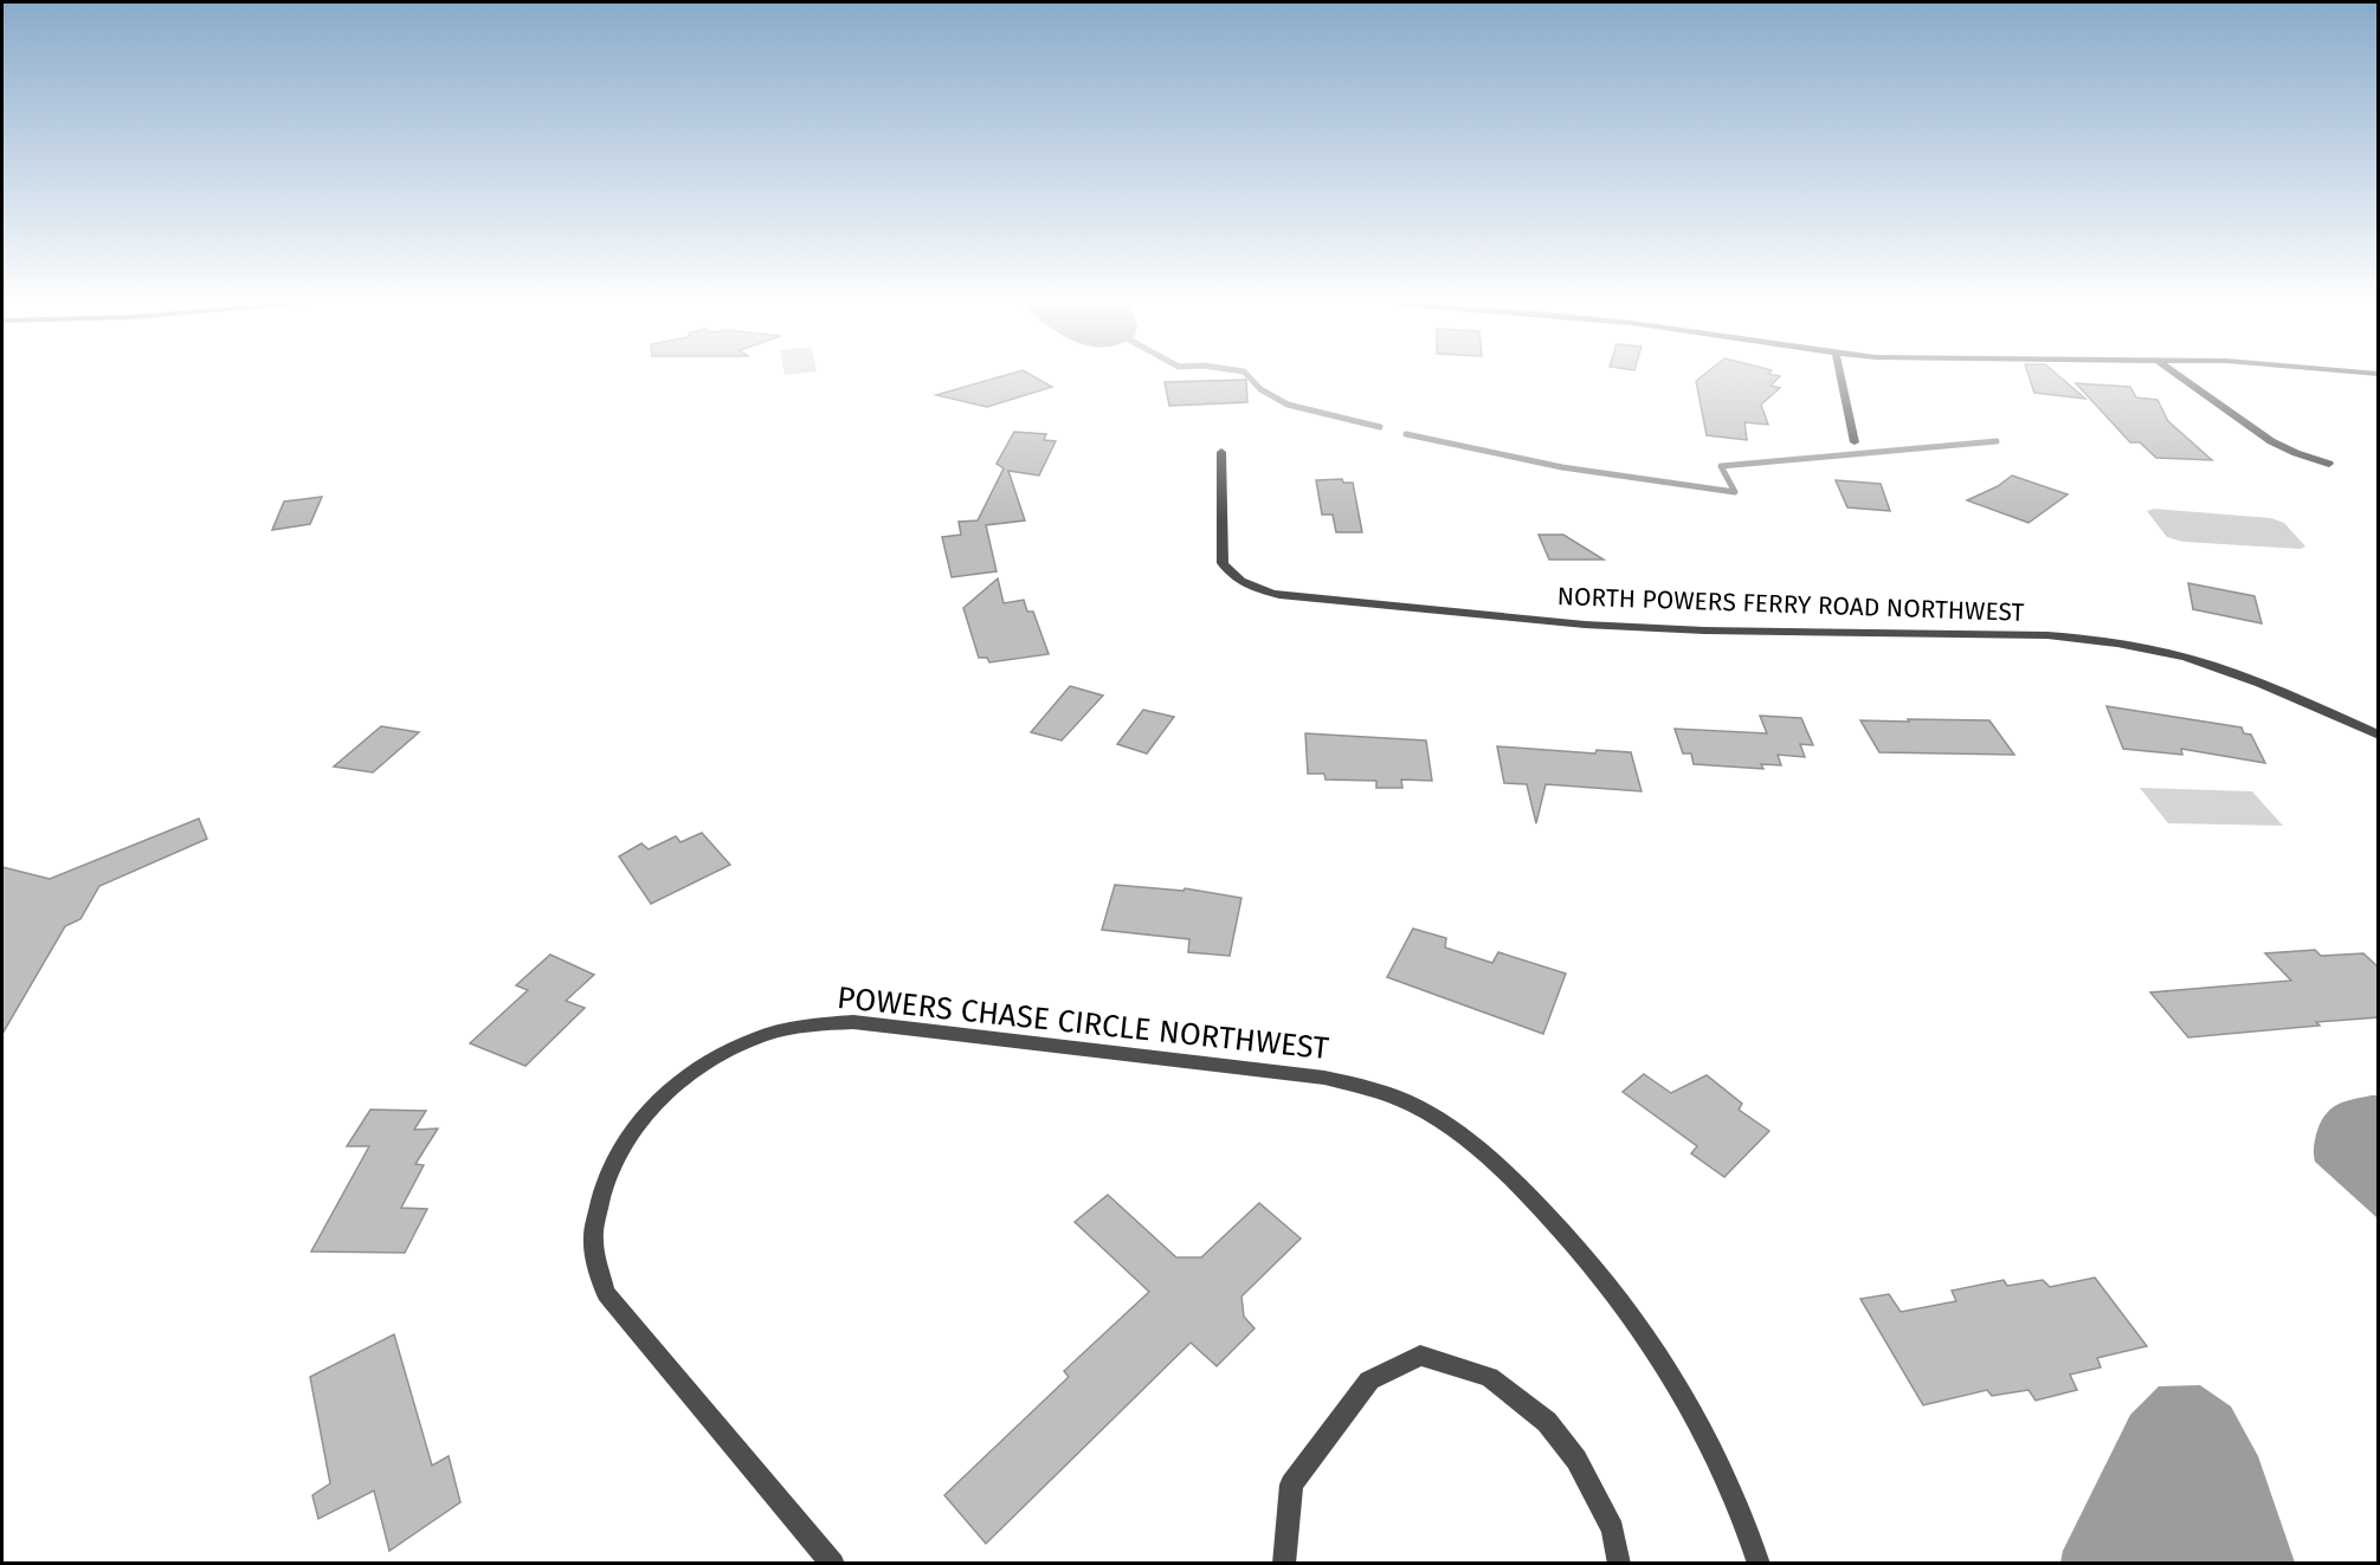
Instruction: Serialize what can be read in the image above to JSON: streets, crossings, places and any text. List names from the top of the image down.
{
  "streets": {
    "street": ["NORTH POWERS FERRY ROAD NORTHWEST", "POWERS CHASE CIRCLE NORTHWEST"]
  }
}
